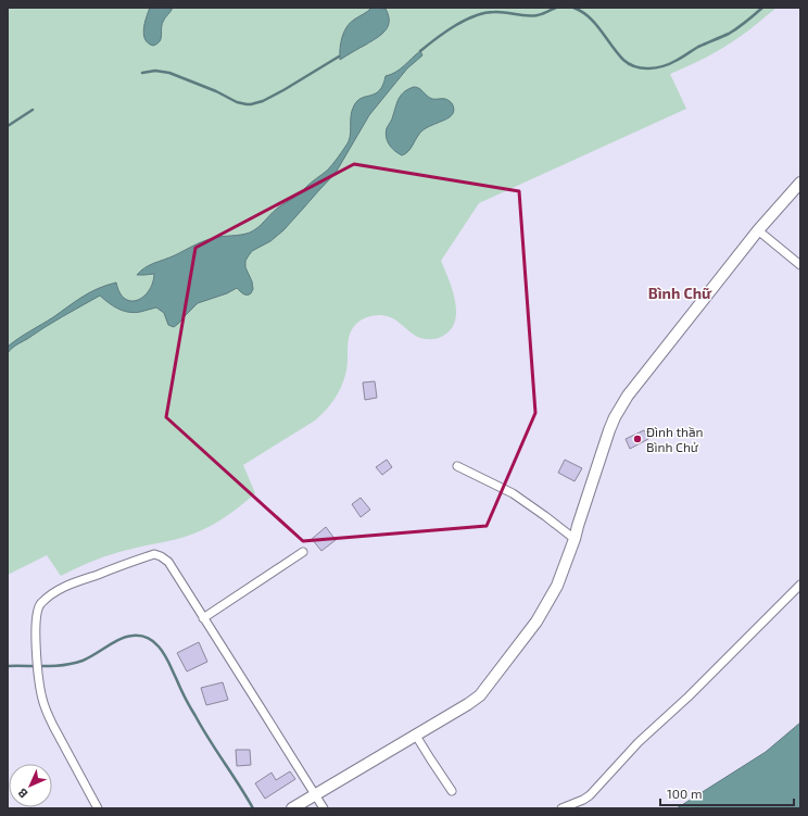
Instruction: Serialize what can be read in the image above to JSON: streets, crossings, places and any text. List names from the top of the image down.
{
  "districts": ["Bình Chữ"],
  "places": ["Đình thần Bình Chử"],
  "scale_bar": "100 m",
  "north": "bottom left"
}
